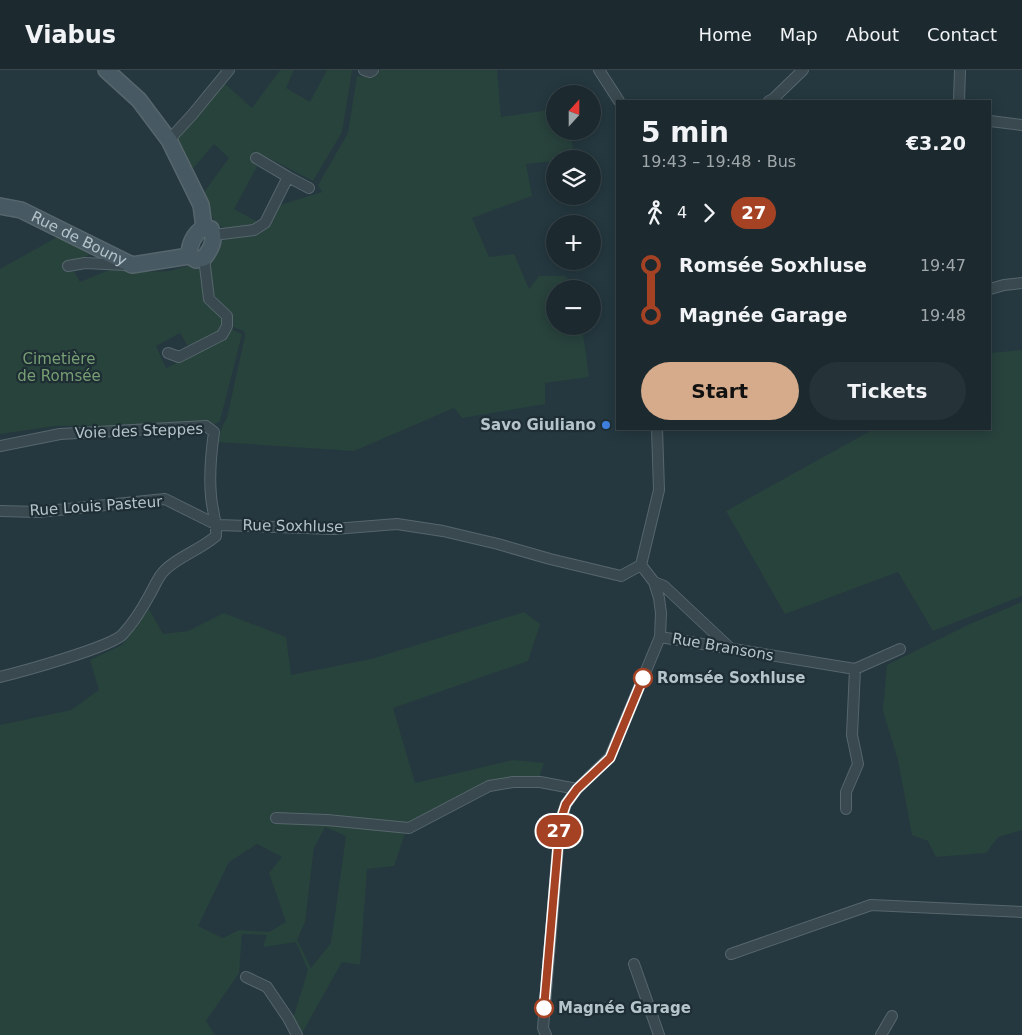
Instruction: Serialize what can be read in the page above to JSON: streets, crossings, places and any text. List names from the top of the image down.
{
  "streets": {
    "street": [
      "Rue de Bouny",
      "Voie des Steppes",
      "Rue Louis Pasteur",
      "Rue Soxhluse",
      "Rue Bransons"
    ]
  },
  "crossings": [
    ["Voie des Steppes", "Rue Louis Pasteur"],
    ["Voie des Steppes", "Rue Soxhluse"],
    ["Rue Louis Pasteur", "Rue Soxhluse"]
  ],
  "parks": ["Cimetière de Romsée"],
  "places": ["Savo Giuliano", "Romsée Soxhluse", "Magnée Garage"],
  "lines": ["bus line 27"],
  "north": "top",
  "page": {
    "header": "Viabus",
    "nav": [
      "Home",
      "Map",
      "About",
      "Contact"
    ],
    "on_map": "27",
    "map_buttons": ["+", "−"],
    "heading": ["5 min", "19:43 – 19:48 · Bus", "€3.20"],
    "legs": ["4", "27"],
    "list": [
      {
        "name": "Romsée Soxhluse",
        "value": "19:47"
      },
      {
        "name": "Magnée Garage",
        "value": "19:48"
      }
    ],
    "buttons": ["Start", "Tickets"]
  }
}
